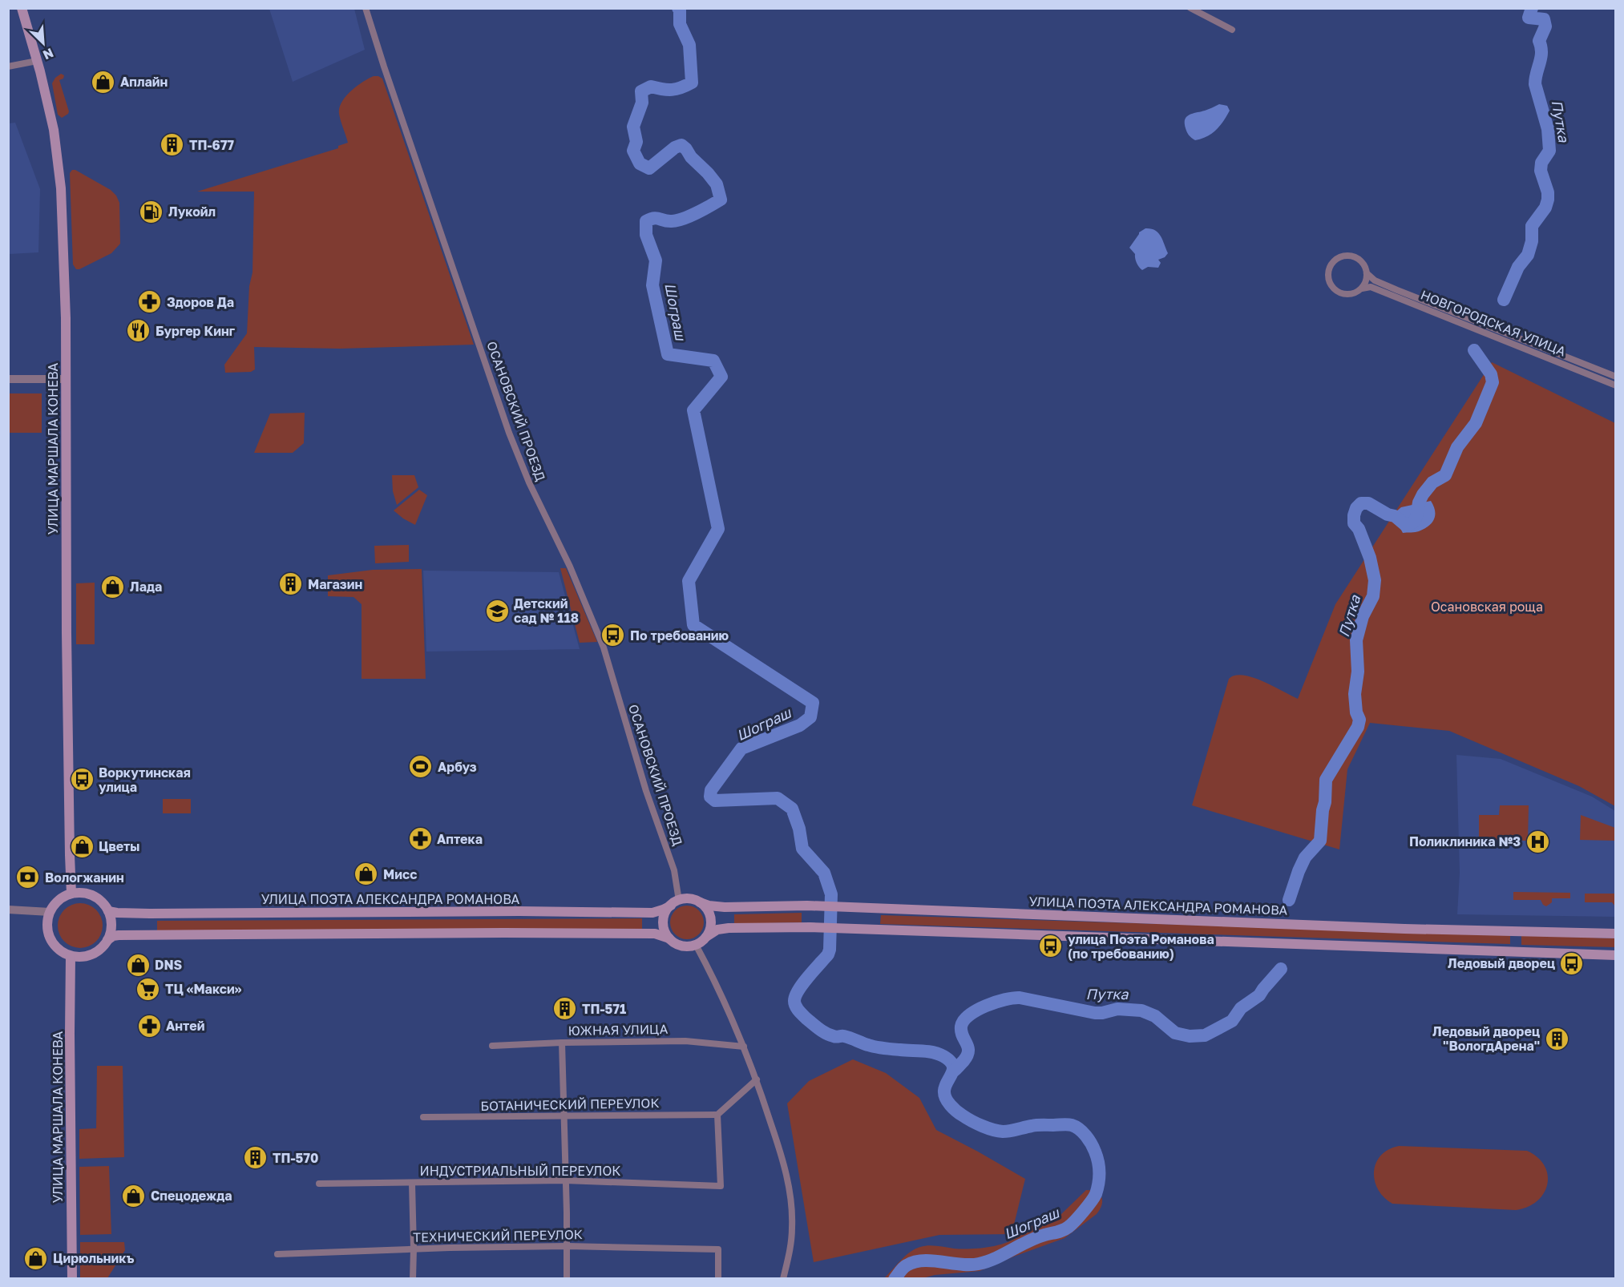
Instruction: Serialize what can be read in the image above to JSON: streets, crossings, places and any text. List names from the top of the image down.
{
  "streets": {
    "main road": ["УЛИЦА МАРШАЛА КОНЕВА", "УЛИЦА ПОЭТА АЛЕКСАНДРА РОМАНОВА"],
    "street": [
      "НОВГОРОДСКАЯ УЛИЦА",
      "ОСАНОВСКИЙ ПРОЕЗД",
      "ЮЖНАЯ УЛИЦА",
      "БОТАНИЧЕСКИЙ ПЕРЕУЛОК",
      "ИНДУСТРИАЛЬНЫЙ ПЕРЕУЛОК",
      "ТЕХНИЧЕСКИЙ ПЕРЕУЛОК"
    ]
  },
  "crossings": [
    ["ОСАНОВСКИЙ ПРОЕЗД", "УЛИЦА ПОЭТА АЛЕКСАНДРА РОМАНОВА"],
    ["УЛИЦА МАРШАЛА КОНЕВА", "УЛИЦА ПОЭТА АЛЕКСАНДРА РОМАНОВА"],
    ["БОТАНИЧЕСКИЙ ПЕРЕУЛОК", "ИНДУСТРИАЛЬНЫЙ ПЕРЕУЛОК"]
  ],
  "water": ["Путка", "Шограш"],
  "parks": ["Осановская роща"],
  "places": {
    "shop": [
      "Аплайн",
      "Лада",
      "Цветы",
      "Мисс",
      "DNS",
      "Спецодежда",
      "Цирюльникъ"
    ],
    "building": [
      "ТП-677",
      "Магазин",
      "ТП-571",
      "Ледовый дворец \"ВологдАрена\"",
      "ТП-570"
    ],
    "fuel station": ["Лукойл"],
    "pharmacy": ["Здоров Да", "Аптека", "Антей"],
    "restaurant": ["Бургер Кинг"],
    "school or university": ["Детский сад № 118"],
    "bus stop": [
      "По требованию",
      "Воркутинская улица",
      "улица Поэта Романова (по требованию)",
      "Ледовый дворец"
    ],
    "sports": ["Арбуз"],
    "hospital": ["Поликлиника №3"],
    "bank": ["Вологжанин"],
    "supermarket": ["ТЦ «Макси»"]
  },
  "north": "bottom right"
}
